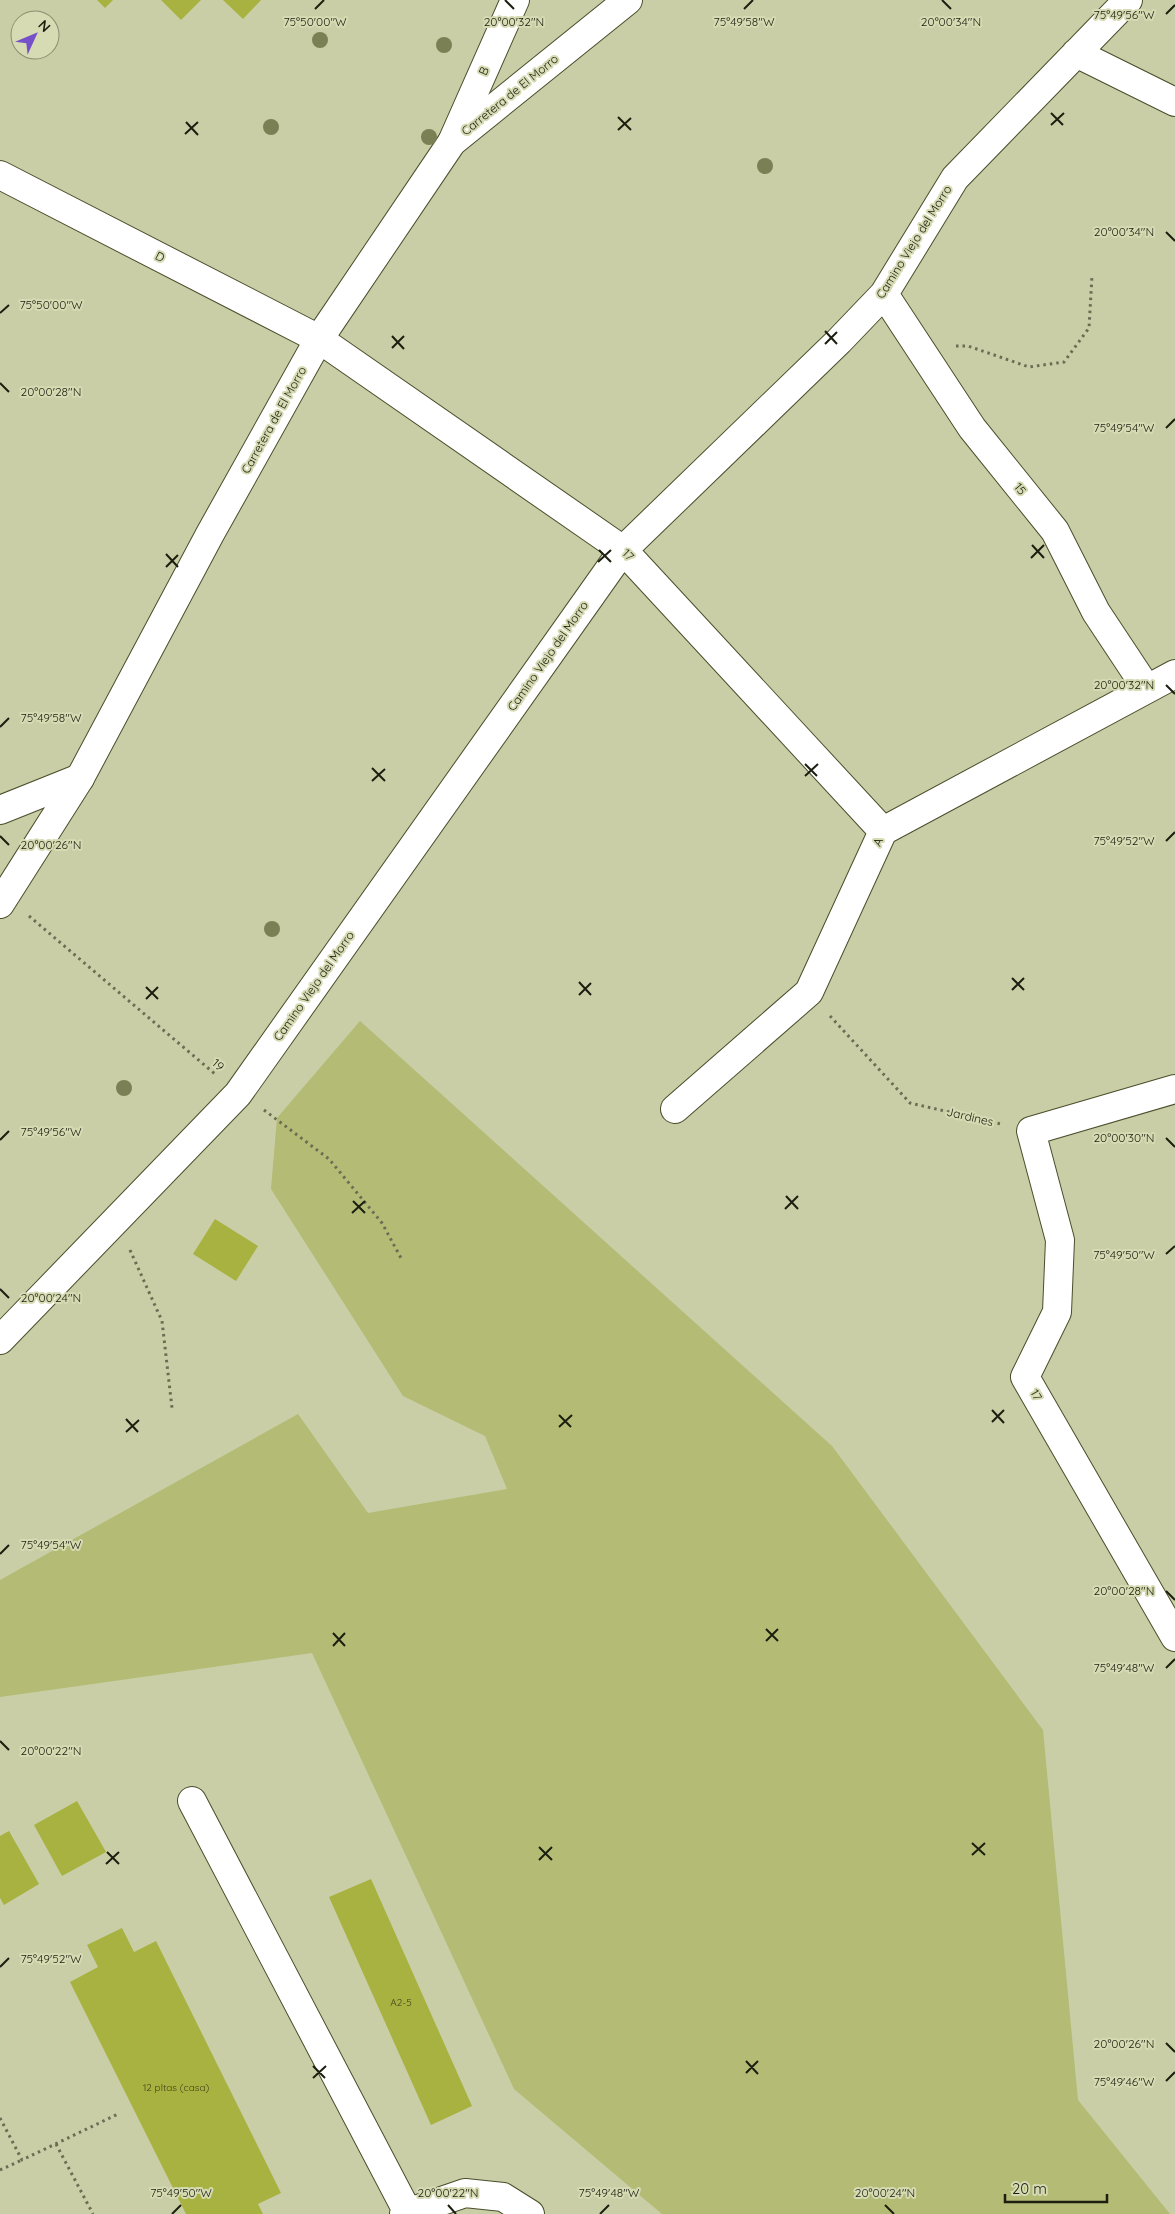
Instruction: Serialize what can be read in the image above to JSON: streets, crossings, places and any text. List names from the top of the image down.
{
  "streets": {
    "street": [
      "B",
      "Carretera de El Morro",
      "Camino Viejo del Morro",
      "D",
      "15",
      "17",
      "A"
    ],
    "path": ["19", "Jardines"]
  },
  "crossings": [
    ["B", "Carretera de El Morro"],
    ["Carretera de El Morro", "D"],
    ["Carretera de El Morro", "17"],
    ["Carretera de El Morro", "19"],
    ["Camino Viejo del Morro", "15"],
    ["Camino Viejo del Morro", "17"],
    ["Camino Viejo del Morro", "19"],
    ["D", "17"],
    ["15", "A"],
    ["17", "A"],
    ["17", "Jardines"],
    ["A", "Jardines"]
  ],
  "house_numbers": ["A2-5", "12 pltas (casa)"],
  "scale_bar": "20 m",
  "north": "top right",
  "coordinates": [
    "75°49'56\"W",
    "75°50'00\"W",
    "75°49'58\"W",
    "20°00'32\"N",
    "20°00'34\"N",
    "20°00'28\"N",
    "75°49'54\"W",
    "75°49'52\"W",
    "20°00'26\"N",
    "20°00'30\"N",
    "75°49'50\"W",
    "20°00'24\"N",
    "75°49'48\"W",
    "20°00'22\"N",
    "75°49'46\"W"
  ]
}
